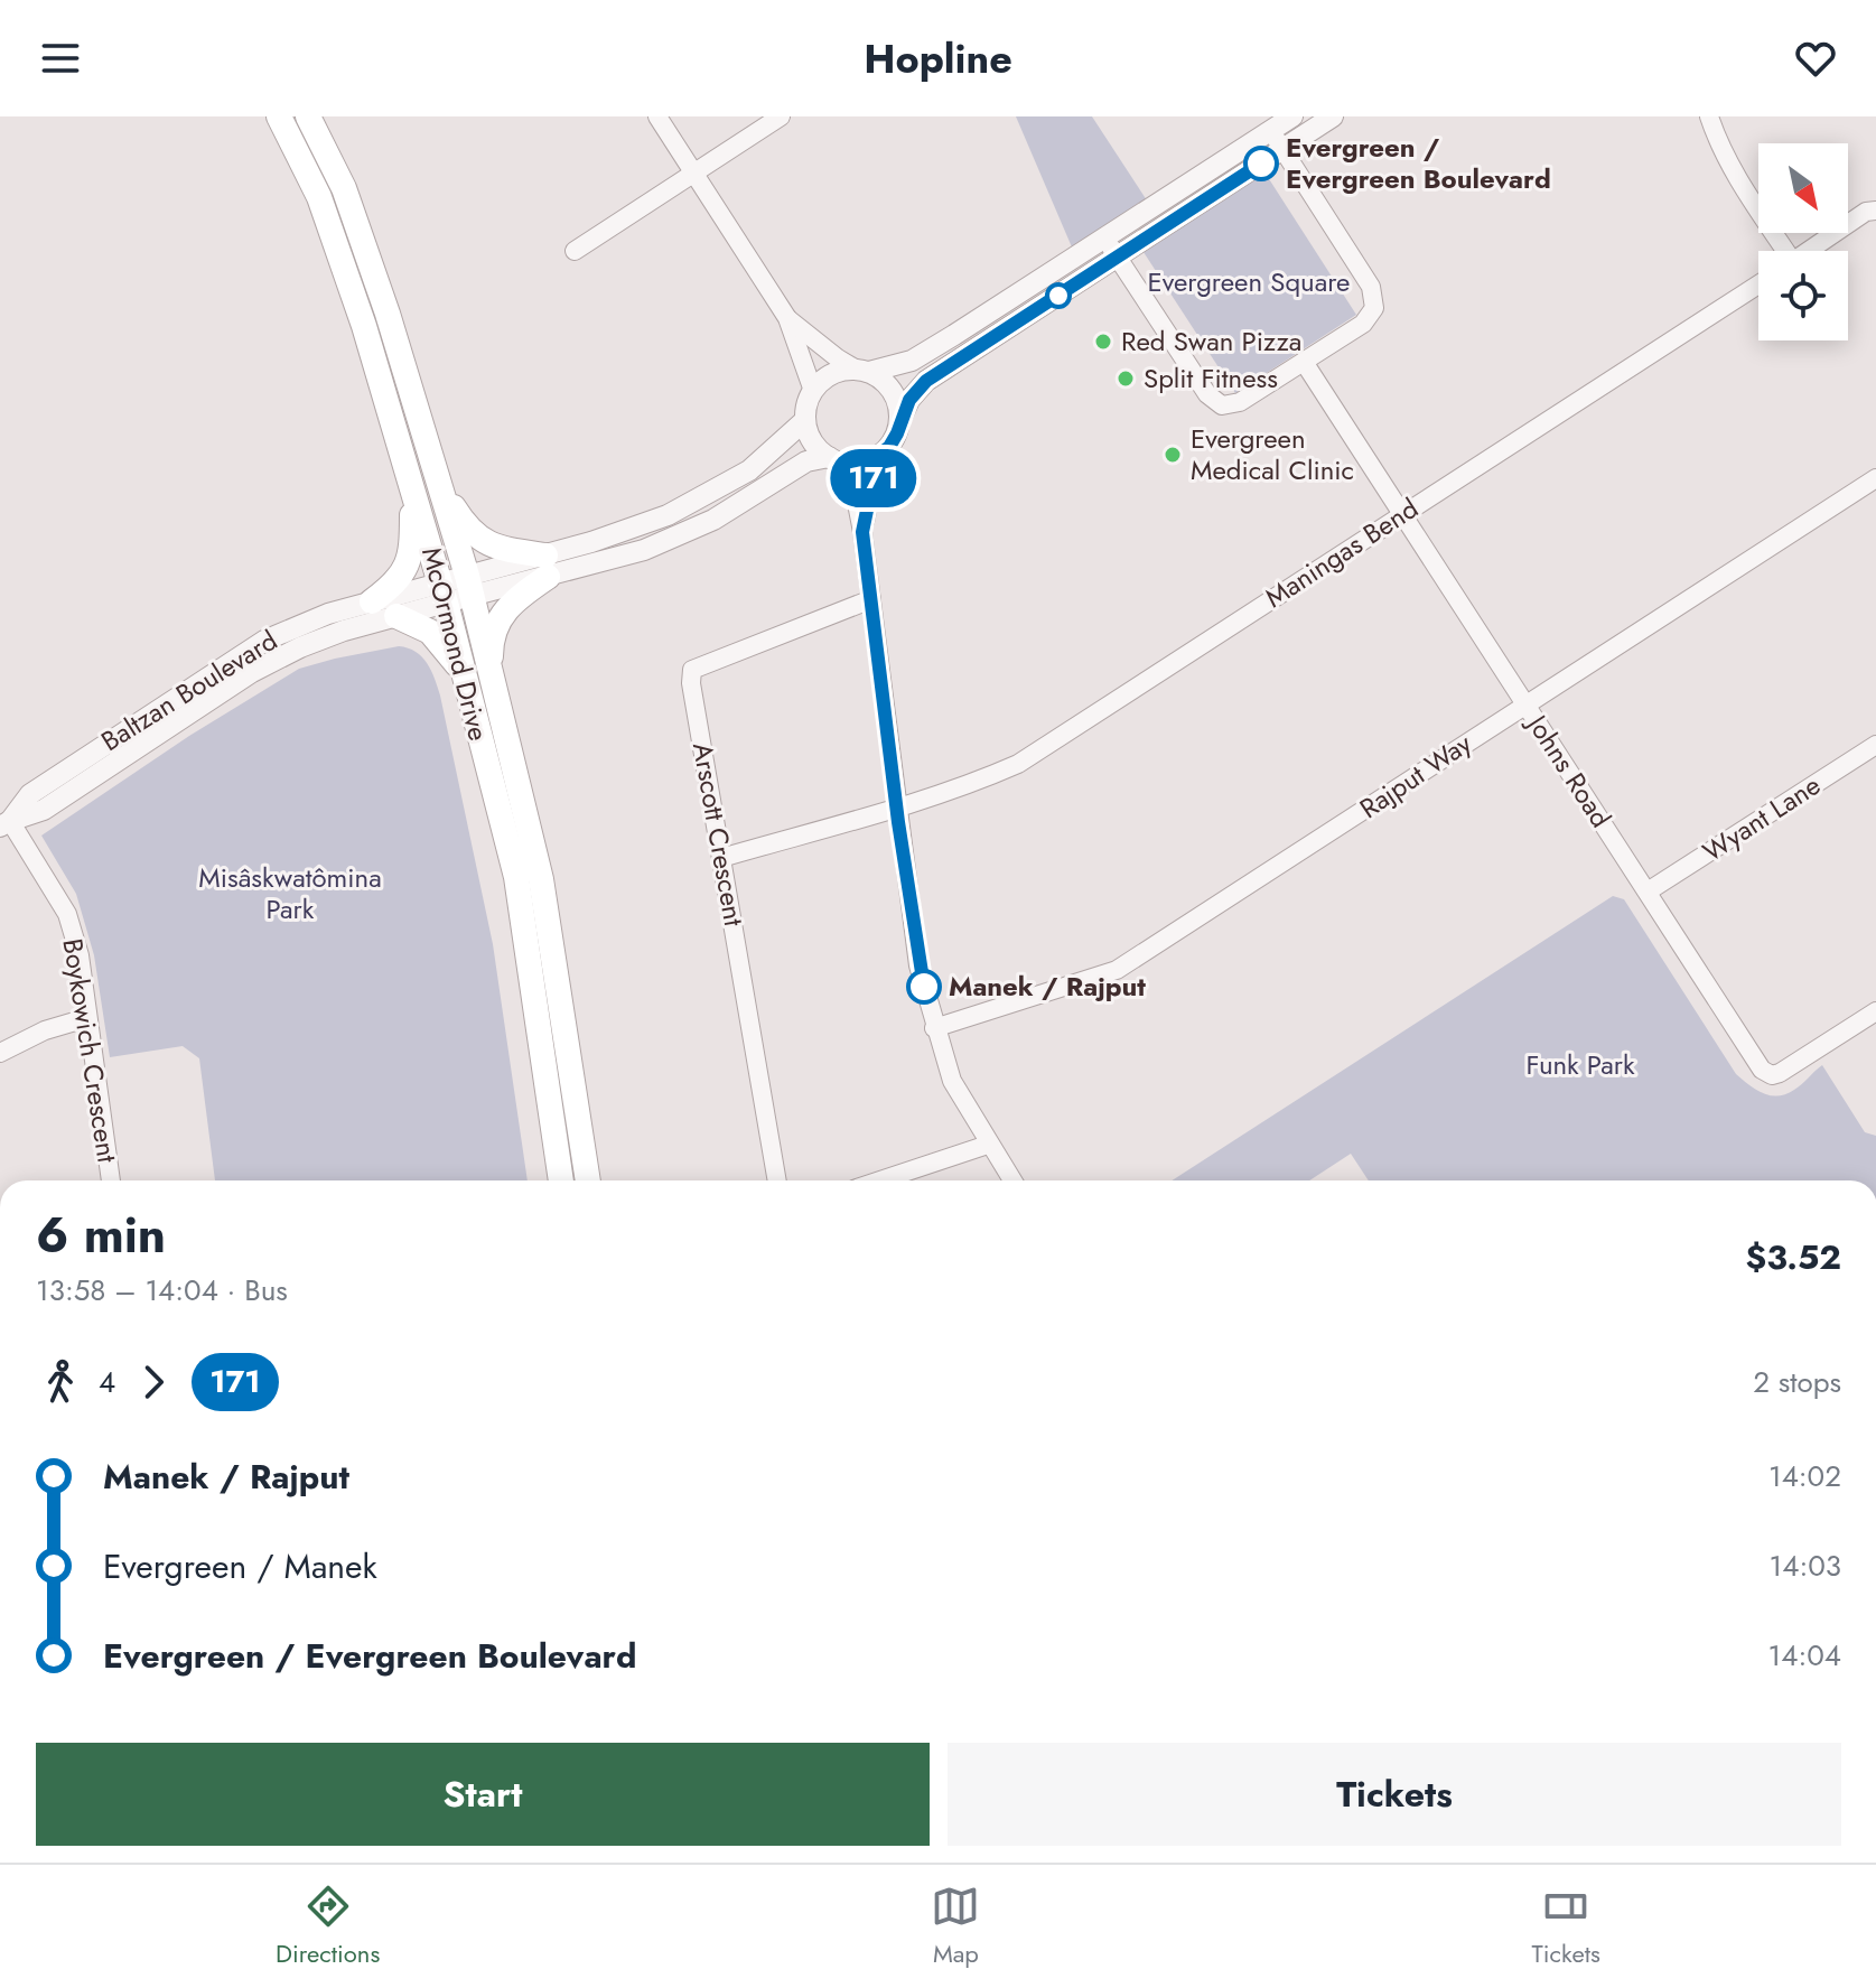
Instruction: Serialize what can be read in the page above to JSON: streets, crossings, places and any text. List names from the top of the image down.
{
  "streets": {
    "main road": ["McOrmond Drive"],
    "street": [
      "Maningas Bend",
      "Baltzan Boulevard",
      "Johns Road",
      "Rajput Way",
      "Wyant Lane",
      "Arscott Crescent",
      "Boykowich Crescent"
    ]
  },
  "crossings": [
    ["Maningas Bend", "Johns Road"],
    ["Maningas Bend", "Arscott Crescent"],
    ["McOrmond Drive", "Baltzan Boulevard"],
    ["Baltzan Boulevard", "Boykowich Crescent"],
    ["Johns Road", "Rajput Way"],
    ["Johns Road", "Wyant Lane"]
  ],
  "parks": ["Evergreen Square", "Misâskwatômina Park", "Funk Park"],
  "places": [
    "Evergreen / Evergreen Boulevard",
    "Red Swan Pizza",
    "Split Fitness",
    "Evergreen Medical Clinic",
    "Manek / Rajput"
  ],
  "lines": ["bus line 171"],
  "north": "bottom right",
  "page": {
    "header": "Hopline",
    "on_map": "171",
    "heading": ["6 min", "13:58 – 14:04 · Bus", "$3.52"],
    "legs": ["4", "171", "2 stops"],
    "list": [
      {
        "name": "Manek / Rajput",
        "value": "14:02"
      },
      {
        "name": "Evergreen / Manek",
        "value": "14:03"
      },
      {
        "name": "Evergreen / Evergreen Boulevard",
        "value": "14:04"
      }
    ],
    "buttons": ["Start", "Tickets"],
    "tabs": ["Directions", "Map", "Tickets"]
  }
}
